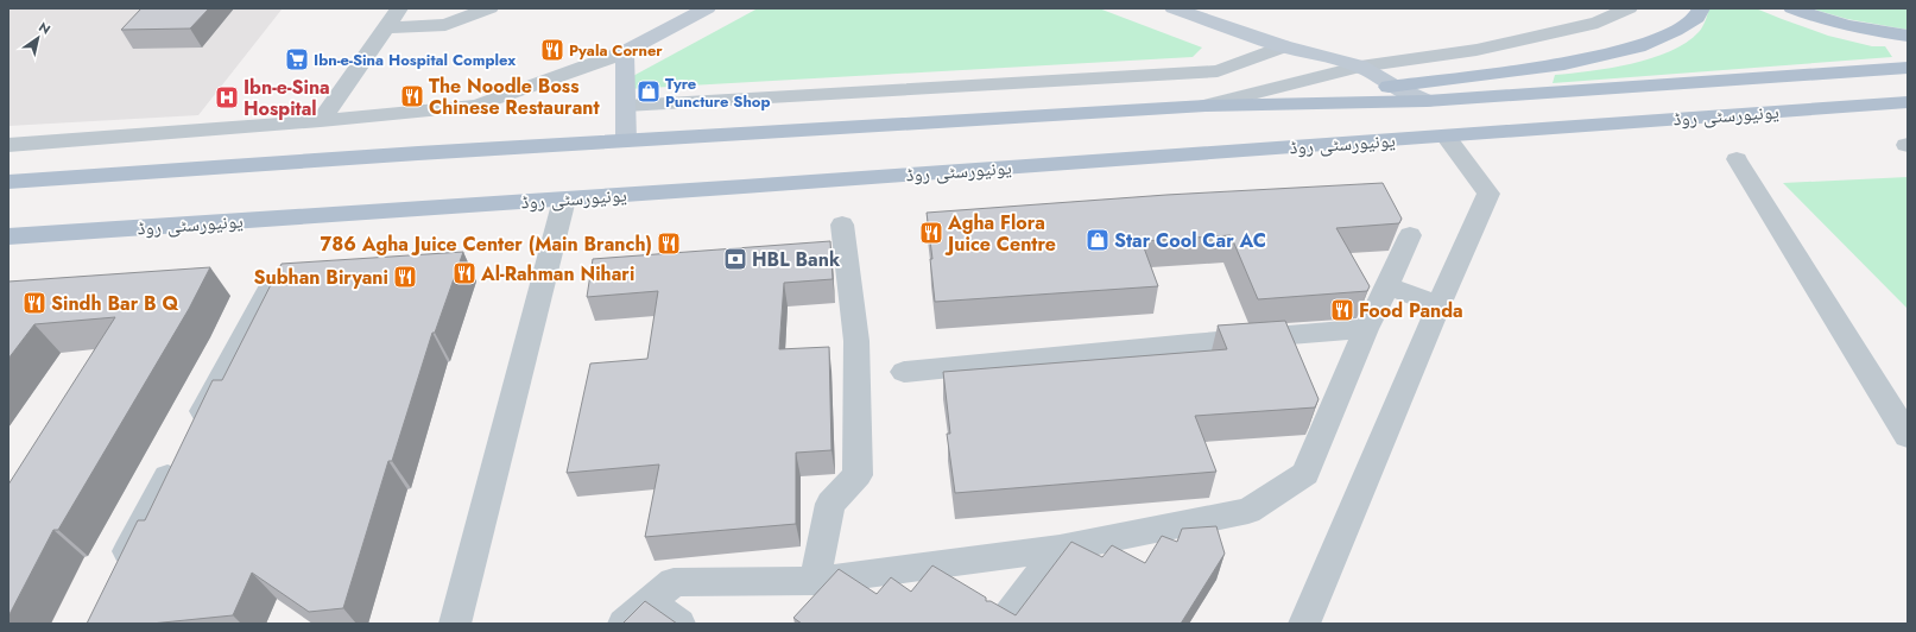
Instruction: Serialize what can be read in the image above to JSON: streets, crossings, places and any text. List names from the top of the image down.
{
  "streets": {
    "main road": ["یونیورسٹی روڈ"]
  },
  "places": {
    "restaurant": [
      "Pyala Corner",
      "The Noodle Boss Chinese Restaurant",
      "Agha Flora Juice Centre",
      "786 Agha Juice Center (Main Branch)",
      "Al-Rahman Nihari",
      "Subhan Biryani",
      "Sindh Bar B Q",
      "Food Panda"
    ],
    "supermarket": ["Ibn-e-Sina Hospital Complex"],
    "shop": ["Tyre Puncture Shop", "Star Cool Car AC"],
    "hospital": ["Ibn-e-Sina Hospital"],
    "bank": ["HBL Bank"]
  },
  "north": "top right"
}
